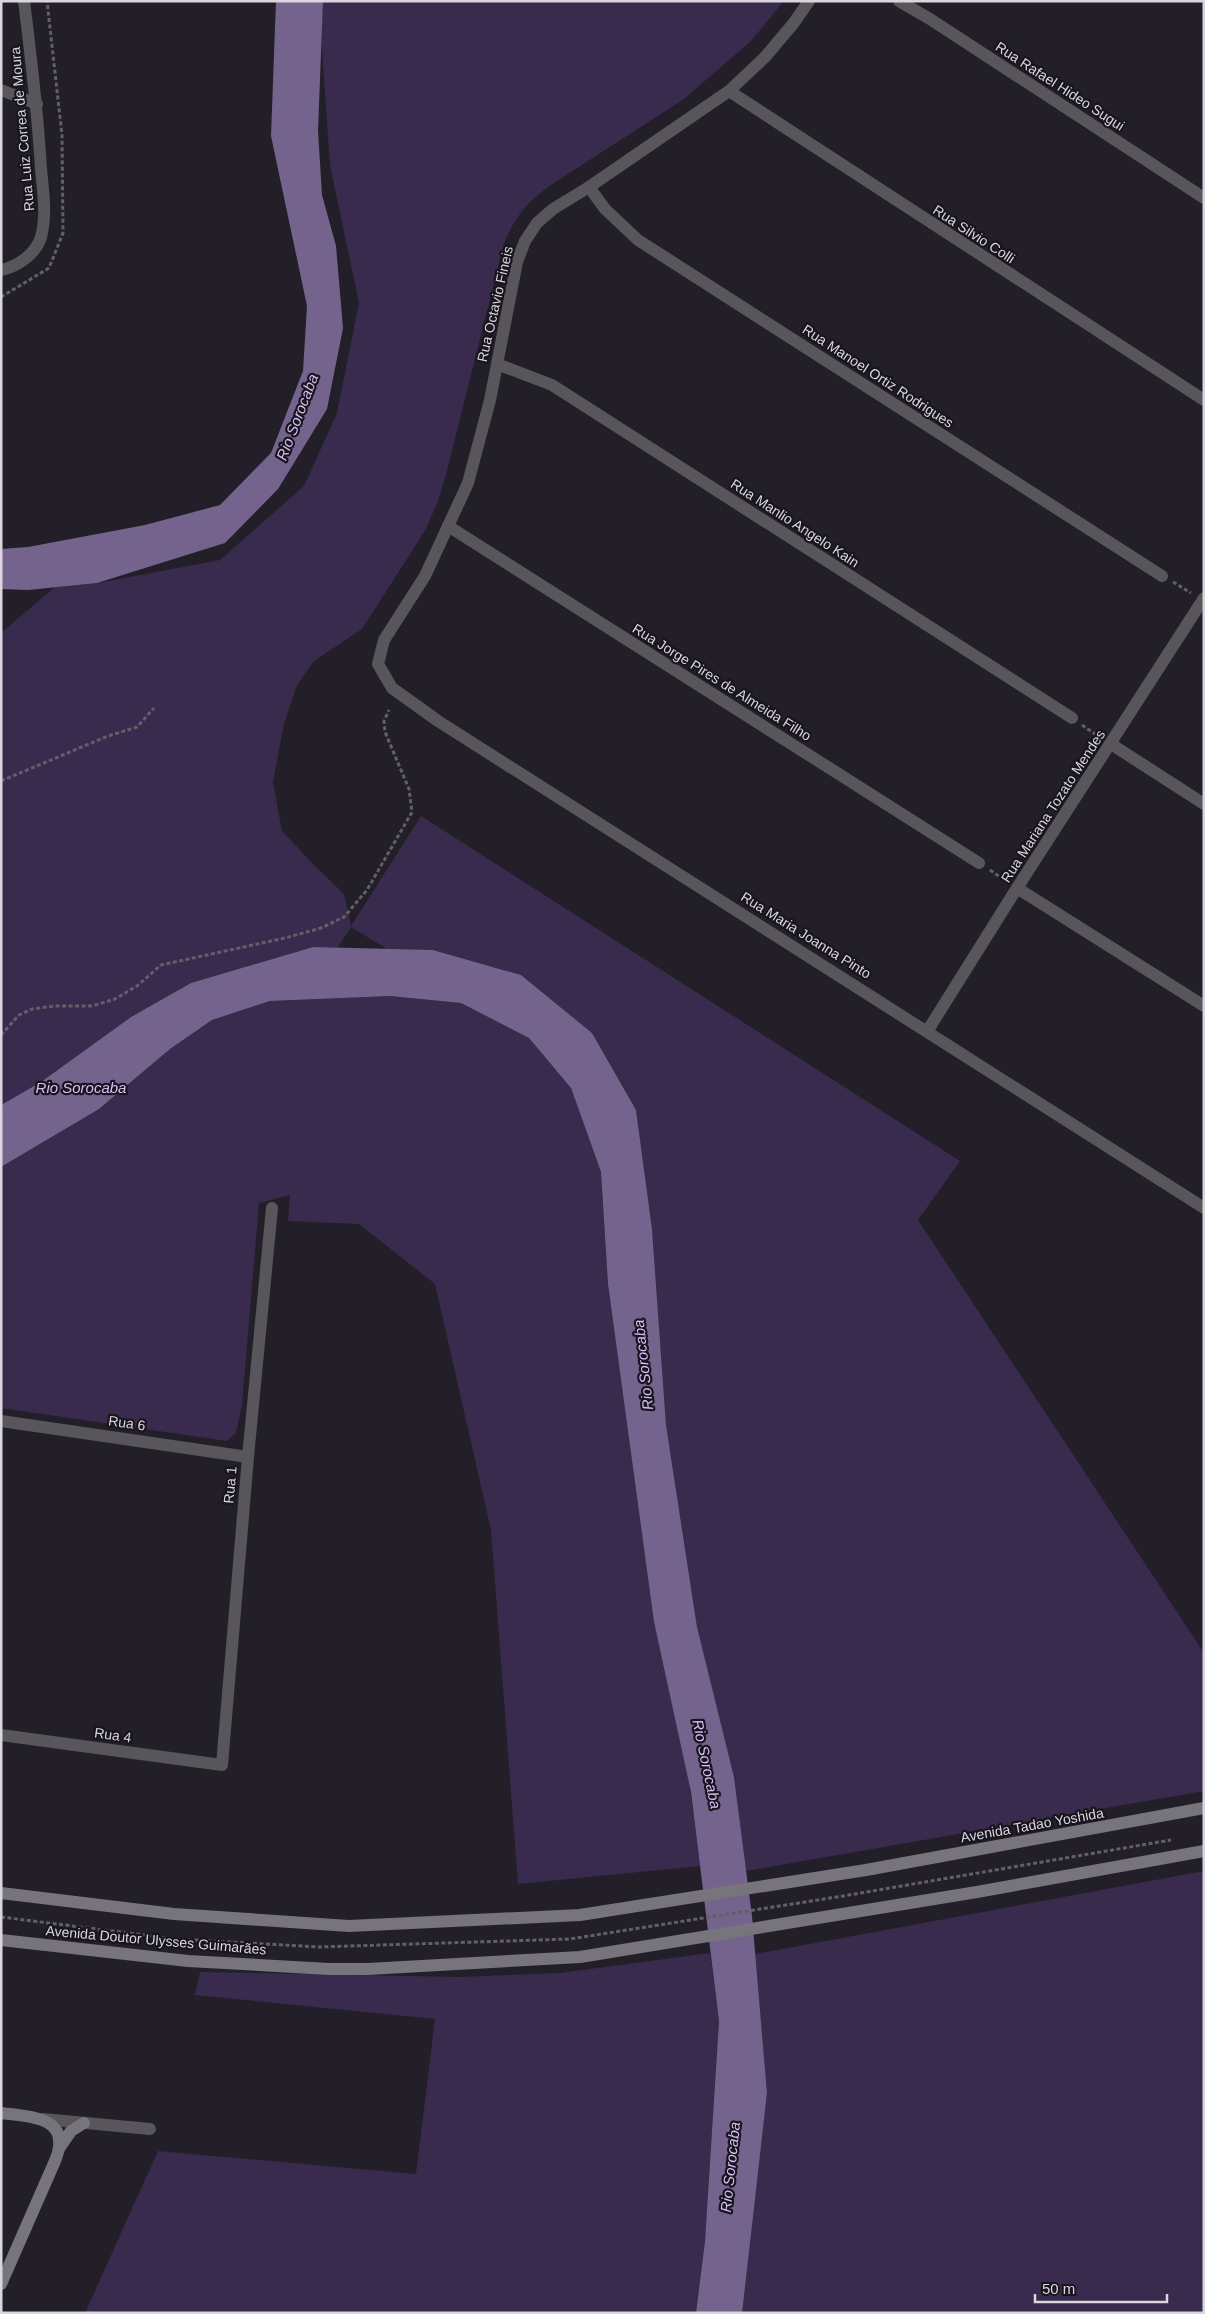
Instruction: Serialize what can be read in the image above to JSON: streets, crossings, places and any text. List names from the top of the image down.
{
  "streets": {
    "main road": ["Avenida Tadao Yoshida", "Avenida Doutor Ulysses Guimarães"],
    "street": [
      "Rua Rafael Hideo Sugui",
      "Rua Luiz Correa de Moura",
      "Rua Silvio Colli",
      "Rua Octavio Fineis",
      "Rua Manoel Ortiz Rodrigues",
      "Rua Manlio Angelo Kain",
      "Rua Jorge Pires de Almeida Filho",
      "Rua Mariana Tozato Mendes",
      "Rua Maria Joanna Pinto",
      "Rua 6",
      "Rua 1",
      "Rua 4"
    ]
  },
  "crossings": [
    ["Rua Silvio Colli", "Rua Octavio Fineis"],
    ["Rua Octavio Fineis", "Rua Manoel Ortiz Rodrigues"],
    ["Rua Octavio Fineis", "Rua Manlio Angelo Kain"],
    ["Rua Octavio Fineis", "Rua Jorge Pires de Almeida Filho"],
    ["Rua Octavio Fineis", "Rua Maria Joanna Pinto"],
    ["Rua Mariana Tozato Mendes", "Rua Maria Joanna Pinto"],
    ["Rua 6", "Rua 1"],
    ["Rua 1", "Rua 4"],
    ["Avenida Tadao Yoshida", "Avenida Doutor Ulysses Guimarães"]
  ],
  "water": ["Rio Sorocaba"],
  "scale_bar": "50 m"
}
